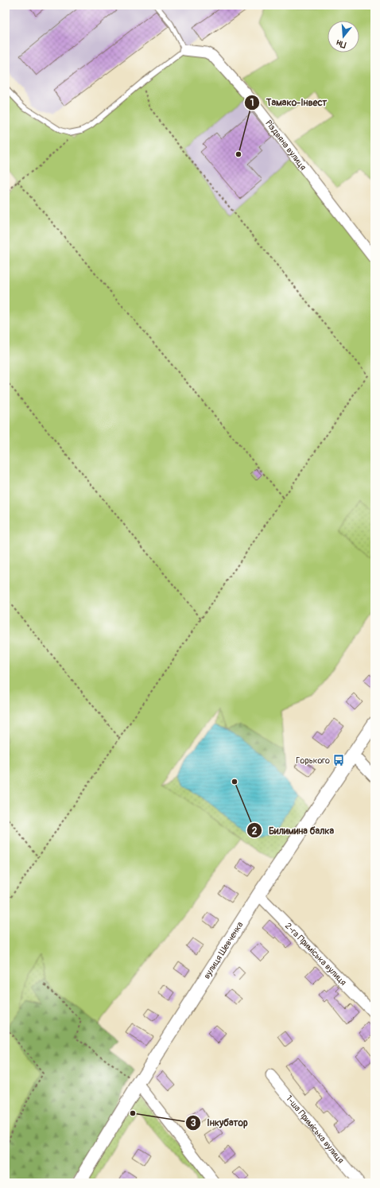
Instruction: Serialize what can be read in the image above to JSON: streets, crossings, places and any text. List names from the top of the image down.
{
  "streets": {
    "street": [
      "Різдвяна вулиця",
      "вулиця Шевченка",
      "2-га Приміська вулиця",
      "1-ша Приміська вулиця"
    ]
  },
  "crossings": [
    ["вулиця Шевченка", "2-га Приміська вулиця"]
  ],
  "places": {
    "other": ["Тамако-Інвест", "Билимина балка", "Інкубатор"],
    "bus stop": ["Горького"]
  },
  "north": "bottom"
}
